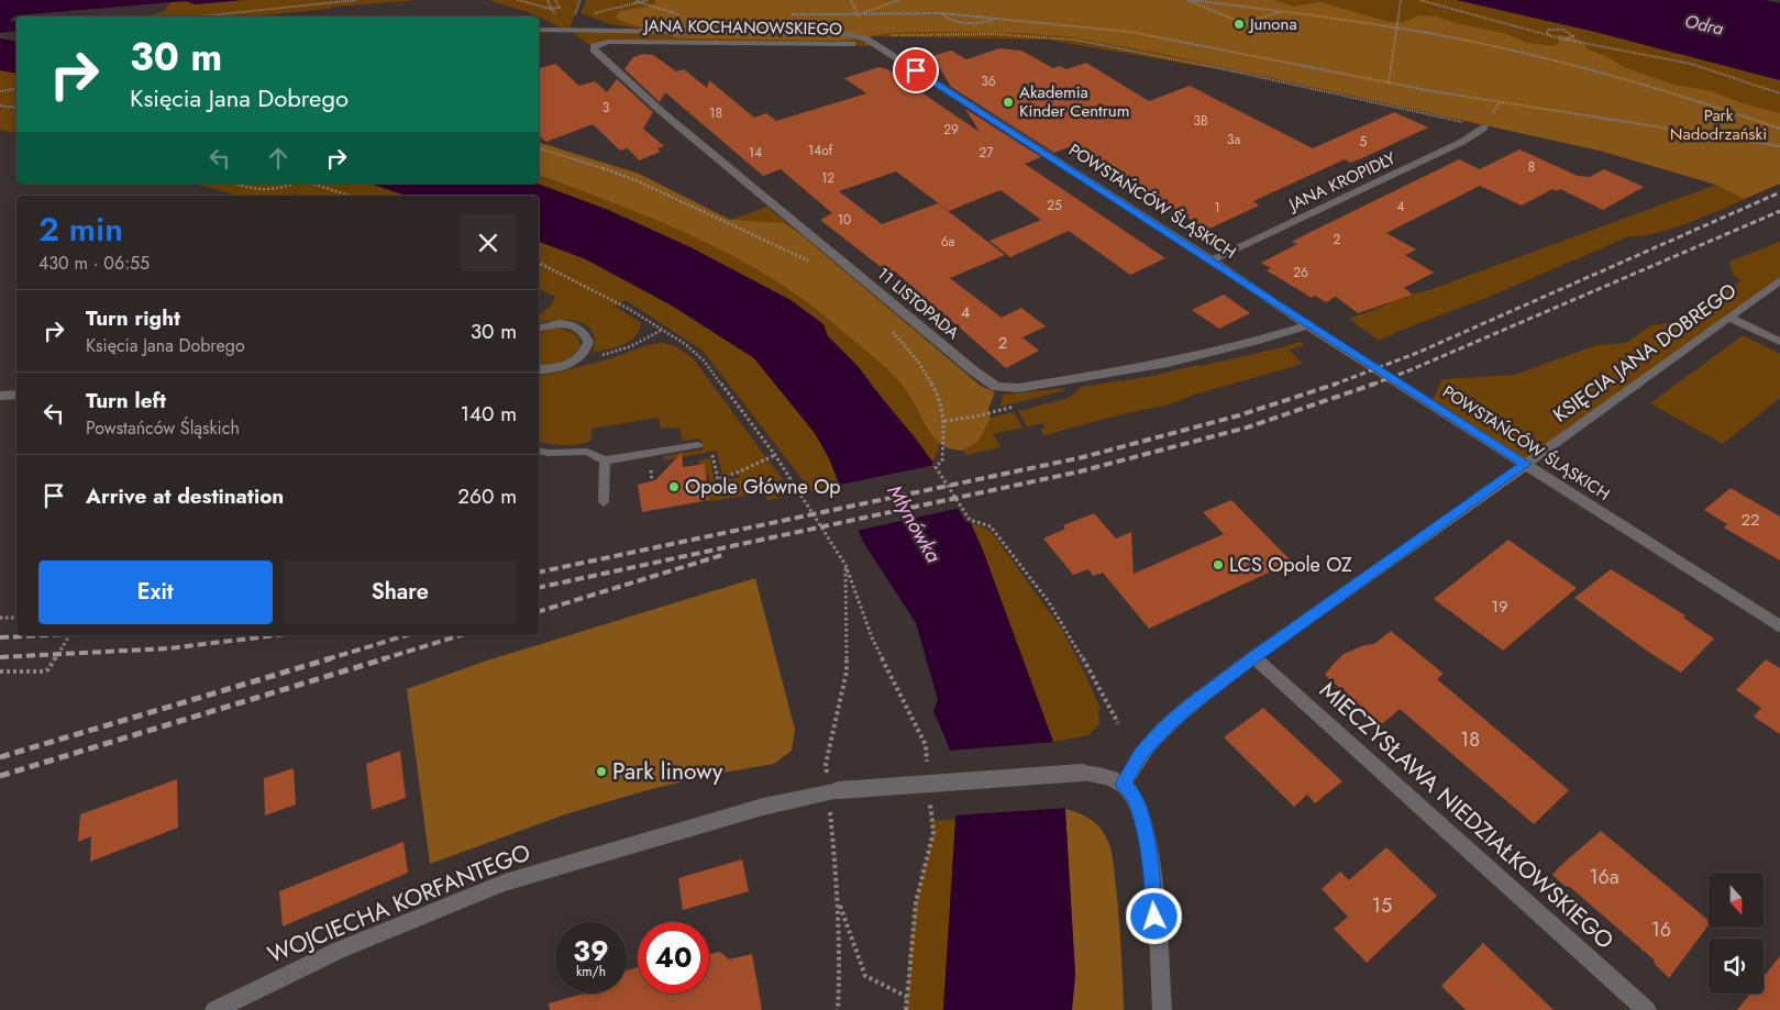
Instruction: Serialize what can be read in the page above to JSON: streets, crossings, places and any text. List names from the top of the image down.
{
  "streets": {
    "street": [
      "JANA KOCHANOWSKIEGO",
      "JANA KROPIDŁY",
      "POWSTAŃCÓW ŚLĄSKICH",
      "11 LISTOPADA",
      "KSIĘCIA JANA DOBREGO",
      "MIECZYSŁAWA NIEDZIAŁKOWSKIEGO",
      "WOJCIECHA KORFANTEGO"
    ]
  },
  "crossings": [
    ["JANA KOCHANOWSKIEGO", "POWSTAŃCÓW ŚLĄSKICH"],
    ["JANA KOCHANOWSKIEGO", "11 LISTOPADA"],
    ["JANA KROPIDŁY", "POWSTAŃCÓW ŚLĄSKICH"],
    ["POWSTAŃCÓW ŚLĄSKICH", "11 LISTOPADA"],
    ["POWSTAŃCÓW ŚLĄSKICH", "KSIĘCIA JANA DOBREGO"],
    ["KSIĘCIA JANA DOBREGO", "MIECZYSŁAWA NIEDZIAŁKOWSKIEGO"],
    ["KSIĘCIA JANA DOBREGO", "WOJCIECHA KORFANTEGO"]
  ],
  "water": ["Odra", "Młynówka"],
  "parks": ["Park Nadodrzański"],
  "places": [
    "Junona",
    "Akademia Kinder Centrum",
    "Opole Główne Op",
    "LCS Opole OZ",
    "Park linowy"
  ],
  "house_numbers": [
    "36",
    "3",
    "18",
    "3B",
    "29",
    "3a",
    "5",
    "14of",
    "14",
    "27",
    "8",
    "12",
    "25",
    "4",
    "1",
    "10",
    "2",
    "6a",
    "26",
    "4",
    "2",
    "22",
    "19",
    "18",
    "16a",
    "15",
    "16"
  ],
  "north": "bottom",
  "page": {
    "turn": ["30 m", "Księcia Jana Dobrego"],
    "heading": ["2 min", "430 m · 06:55"],
    "list": [
      {
        "name": "Turn right",
        "note": "Księcia Jana Dobrego",
        "value": "30 m"
      },
      {
        "name": "Turn left",
        "note": "Powstańców Śląskich",
        "value": "140 m"
      },
      {
        "name": "Arrive at destination",
        "value": "260 m"
      }
    ],
    "buttons": ["Exit", "Share"],
    "speed": "39 km/h",
    "limit": "40"
  }
}
